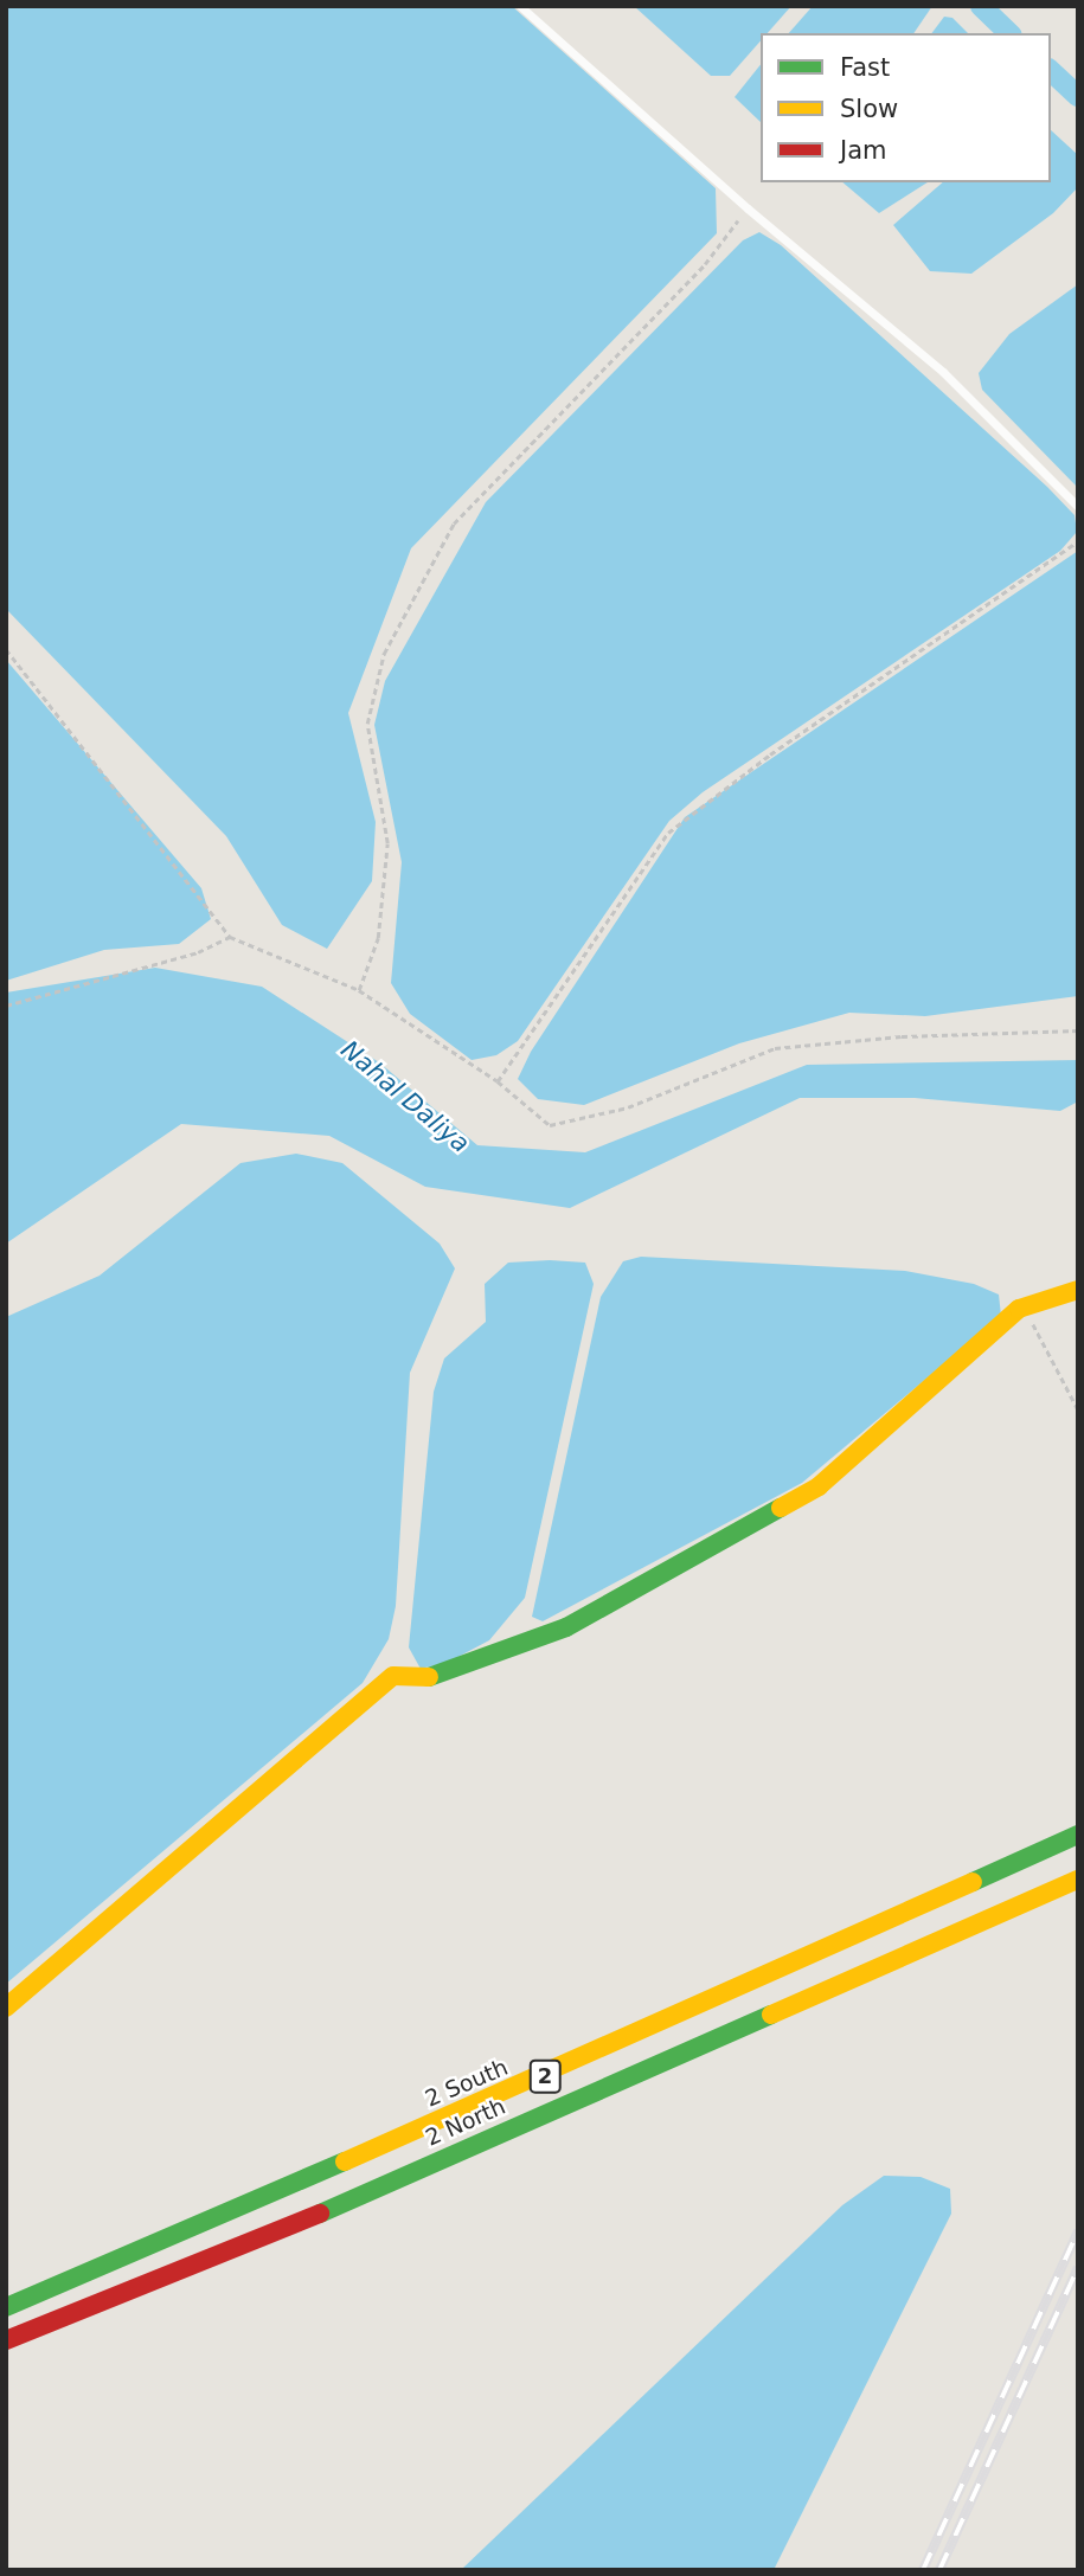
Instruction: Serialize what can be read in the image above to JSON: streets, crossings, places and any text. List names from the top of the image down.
{
  "streets": {
    "main road": ["2", "2 South", "2 North"]
  },
  "water": ["Nahal Daliya"],
  "legend": ["Fast", "Slow", "Jam"]
}
